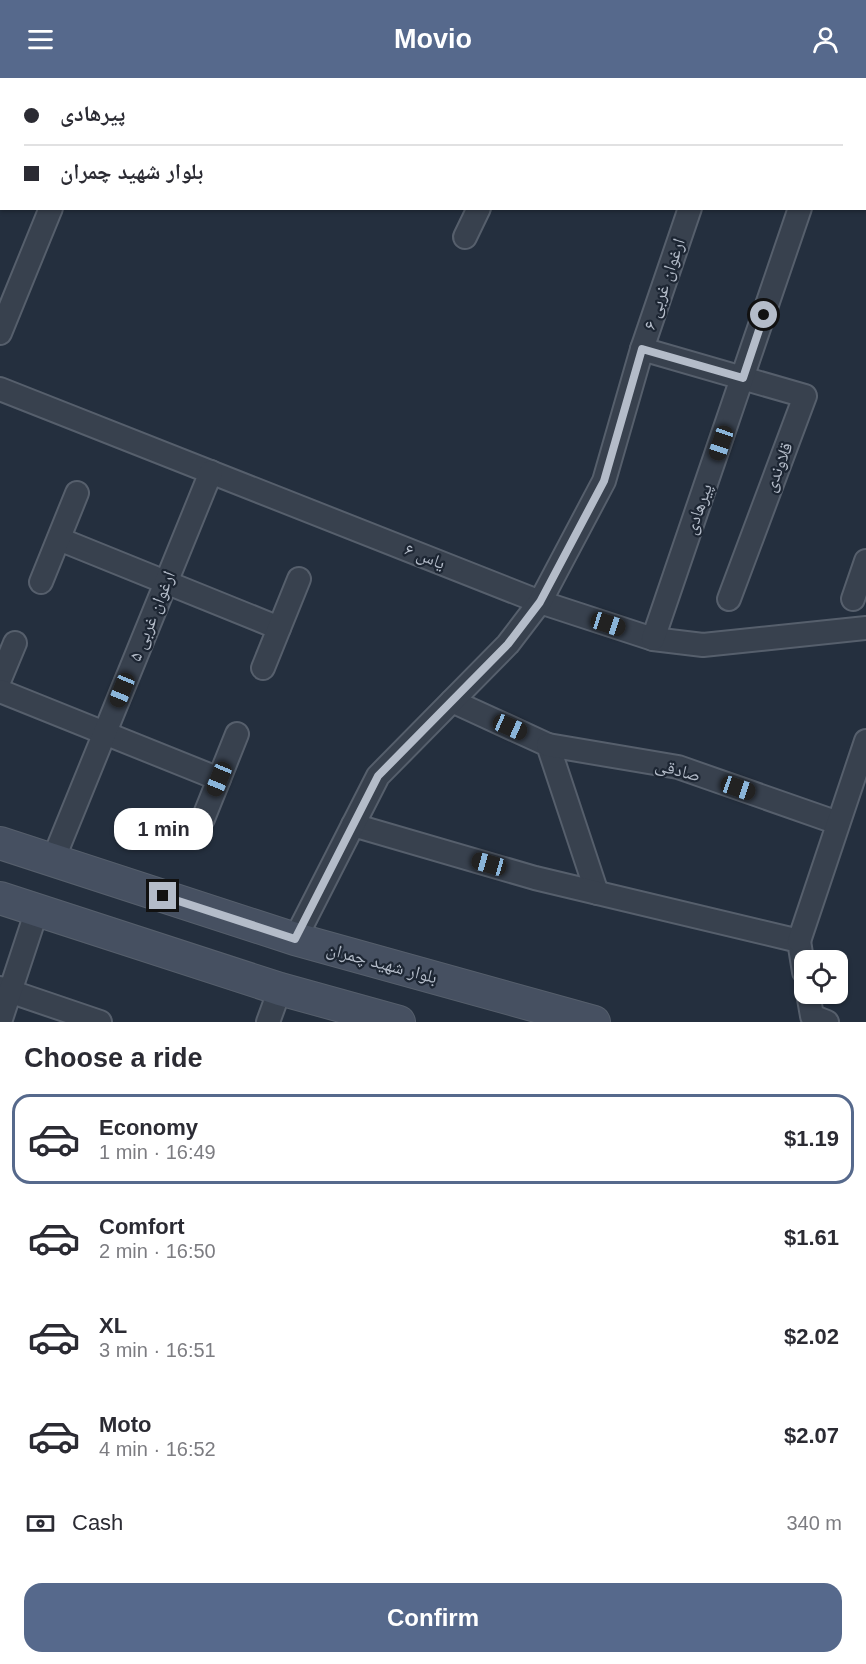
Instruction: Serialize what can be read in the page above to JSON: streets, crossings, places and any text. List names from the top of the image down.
{
  "streets": {
    "main road": ["بلوار شهید چمران"],
    "street": [
      "ارغوان غربی ۶",
      "قلاوندی",
      "پیرهادی",
      "یاس ۶",
      "ارغوان غربی ۵",
      "صادقی"
    ]
  },
  "crossings": [
    ["ارغوان غربی ۶", "یاس ۶"],
    ["ارغوان غربی ۶", "صادقی"],
    ["ارغوان غربی ۶", "بلوار شهید چمران"],
    ["قلاوندی", "پیرهادی"],
    ["پیرهادی", "یاس ۶"],
    ["یاس ۶", "ارغوان غربی ۵"],
    ["ارغوان غربی ۵", "بلوار شهید چمران"]
  ],
  "page": {
    "header": "Movio",
    "banner": ["پیرهادی", "بلوار شهید چمران"],
    "bubble": "1 min",
    "heading": "Choose a ride",
    "list": [
      {
        "name": "Economy",
        "note": "1 min · 16:49",
        "value": "$1.19"
      },
      {
        "name": "Comfort",
        "note": "2 min · 16:50",
        "value": "$1.61"
      },
      {
        "name": "XL",
        "note": "3 min · 16:51",
        "value": "$2.02"
      },
      {
        "name": "Moto",
        "note": "4 min · 16:52",
        "value": "$2.07"
      }
    ],
    "pay": ["Cash", "340 m"],
    "buttons": "Confirm"
  }
}
